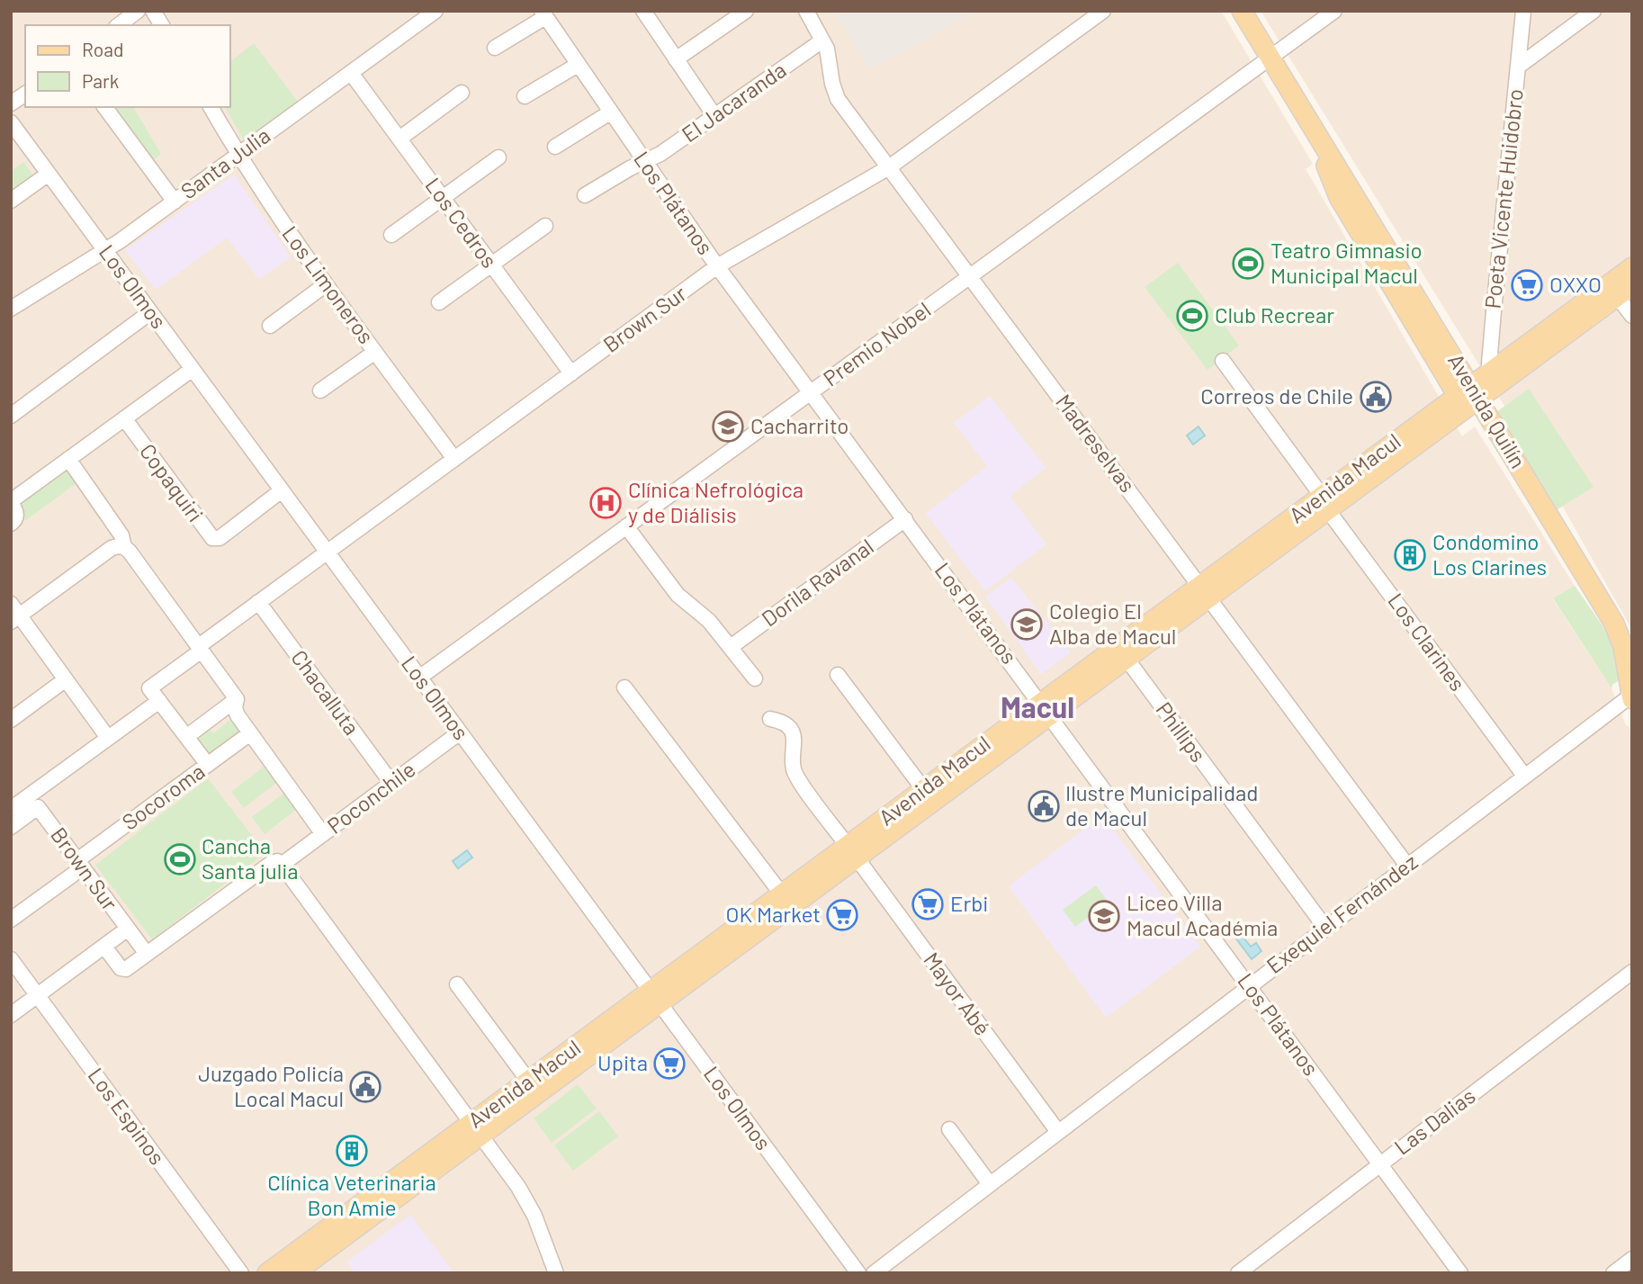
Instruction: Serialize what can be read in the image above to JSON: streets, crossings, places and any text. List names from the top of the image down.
{
  "streets": {
    "main road": ["Avenida Quilín", "Avenida Macul"],
    "street": [
      "El Jacaranda",
      "Santa Julia",
      "Poeta Vicente Huidobro",
      "Los Plátanos",
      "Los Cedros",
      "Los Limoneros",
      "Los Olmos",
      "Brown Sur",
      "Premio Nobel",
      "Madreselvas",
      "Copaquiri",
      "Dorila Ravanal",
      "Los Clarines",
      "Chacalluta",
      "Phillips",
      "Socoroma",
      "Poconchile",
      "Exequiel Fernández",
      "Mayor Abé",
      "Los Espinos",
      "Las Dalias"
    ]
  },
  "crossings": [
    ["El Jacaranda", "Los Plátanos"],
    ["El Jacaranda", "Madreselvas"],
    ["Santa Julia", "Los Cedros"],
    ["Santa Julia", "Los Limoneros"],
    ["Santa Julia", "Los Olmos"],
    ["Poeta Vicente Huidobro", "Avenida Quilín"],
    ["Poeta Vicente Huidobro", "Avenida Macul"],
    ["Los Plátanos", "Brown Sur"],
    ["Los Plátanos", "Premio Nobel"],
    ["Los Plátanos", "Avenida Macul"],
    ["Los Plátanos", "Dorila Ravanal"],
    ["Los Plátanos", "Exequiel Fernández"],
    ["Los Plátanos", "Las Dalias"],
    ["Los Cedros", "Brown Sur"],
    ["Los Limoneros", "Brown Sur"],
    ["Los Olmos", "Brown Sur"],
    ["Los Olmos", "Premio Nobel"],
    ["Los Olmos", "Avenida Macul"],
    ["Los Olmos", "Copaquiri"],
    ["Los Olmos", "Poconchile"],
    ["Brown Sur", "Madreselvas"],
    ["Brown Sur", "Chacalluta"],
    ["Brown Sur", "Socoroma"],
    ["Brown Sur", "Poconchile"],
    ["Premio Nobel", "Avenida Quilín"],
    ["Premio Nobel", "Madreselvas"],
    ["Avenida Quilín", "Avenida Macul"],
    ["Avenida Quilín", "Exequiel Fernández"],
    ["Madreselvas", "Avenida Macul"],
    ["Madreselvas", "Exequiel Fernández"],
    ["Avenida Macul", "Los Clarines"],
    ["Avenida Macul", "Phillips"],
    ["Avenida Macul", "Mayor Abé"],
    ["Los Clarines", "Exequiel Fernández"],
    ["Chacalluta", "Poconchile"],
    ["Phillips", "Exequiel Fernández"],
    ["Exequiel Fernández", "Mayor Abé"]
  ],
  "districts": ["Macul"],
  "places": {
    "sports": ["Teatro Gimnasio Municipal Macul", "Club Recrear", "Cancha Santa julia"],
    "supermarket": [
      "OXXO",
      "Erbi",
      "OK Market",
      "Upita"
    ],
    "public building": ["Correos de Chile", "Ilustre Municipalidad de Macul", "Juzgado Policía Local Macul"],
    "school or university": ["Cacharrito", "Colegio El Alba de Macul", "Liceo Villa Macul Académia"],
    "hospital": ["Clínica Nefrológica y de Diálisis"],
    "building": ["Condomino Los Clarines", "Clínica Veterinaria Bon Amie"]
  },
  "legend": ["Road", "Park"]
}
